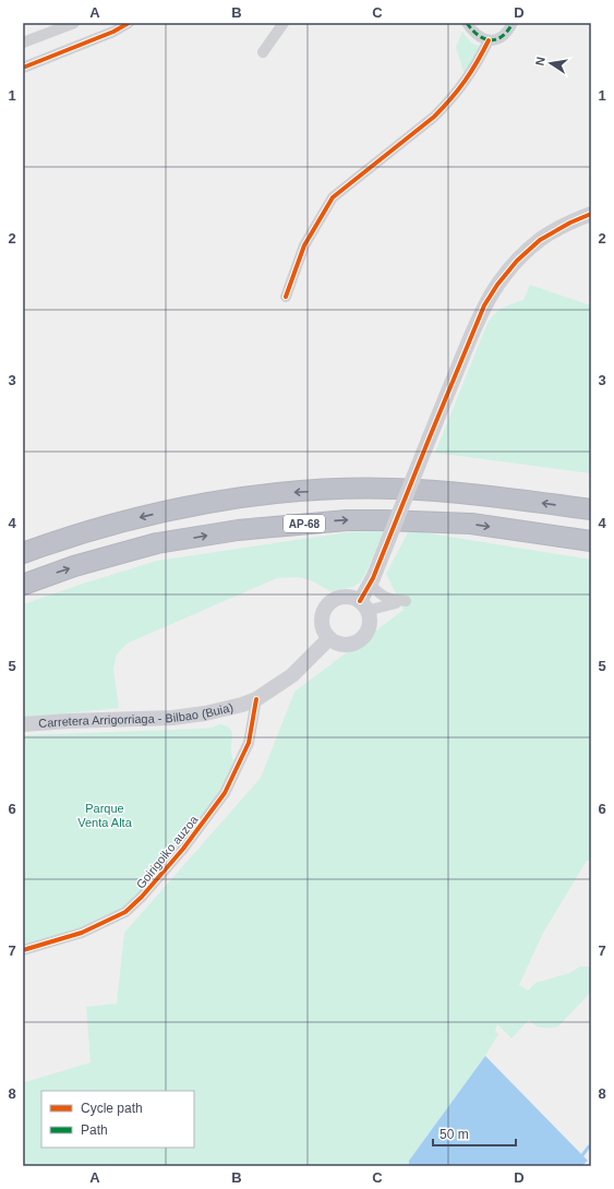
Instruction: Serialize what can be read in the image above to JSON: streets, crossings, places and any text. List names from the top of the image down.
{
  "streets": {
    "highway": ["AP-68"],
    "street": ["Carretera Arrigorriaga - Bilbao (Buia)", "Goirigoiko auzoa"]
  },
  "crossings": [
    ["Carretera Arrigorriaga - Bilbao (Buia)", "Goirigoiko auzoa"]
  ],
  "parks": ["Parque Venta Alta"],
  "legend": ["Cycle path", "Path"],
  "scale_bar": "50 m",
  "north": "left",
  "grid": {
    "columns": [
      "A",
      "B",
      "C",
      "D"
    ],
    "rows": [
      "1",
      "2",
      "3",
      "4",
      "5",
      "6",
      "7",
      "8"
    ]
  }
}
